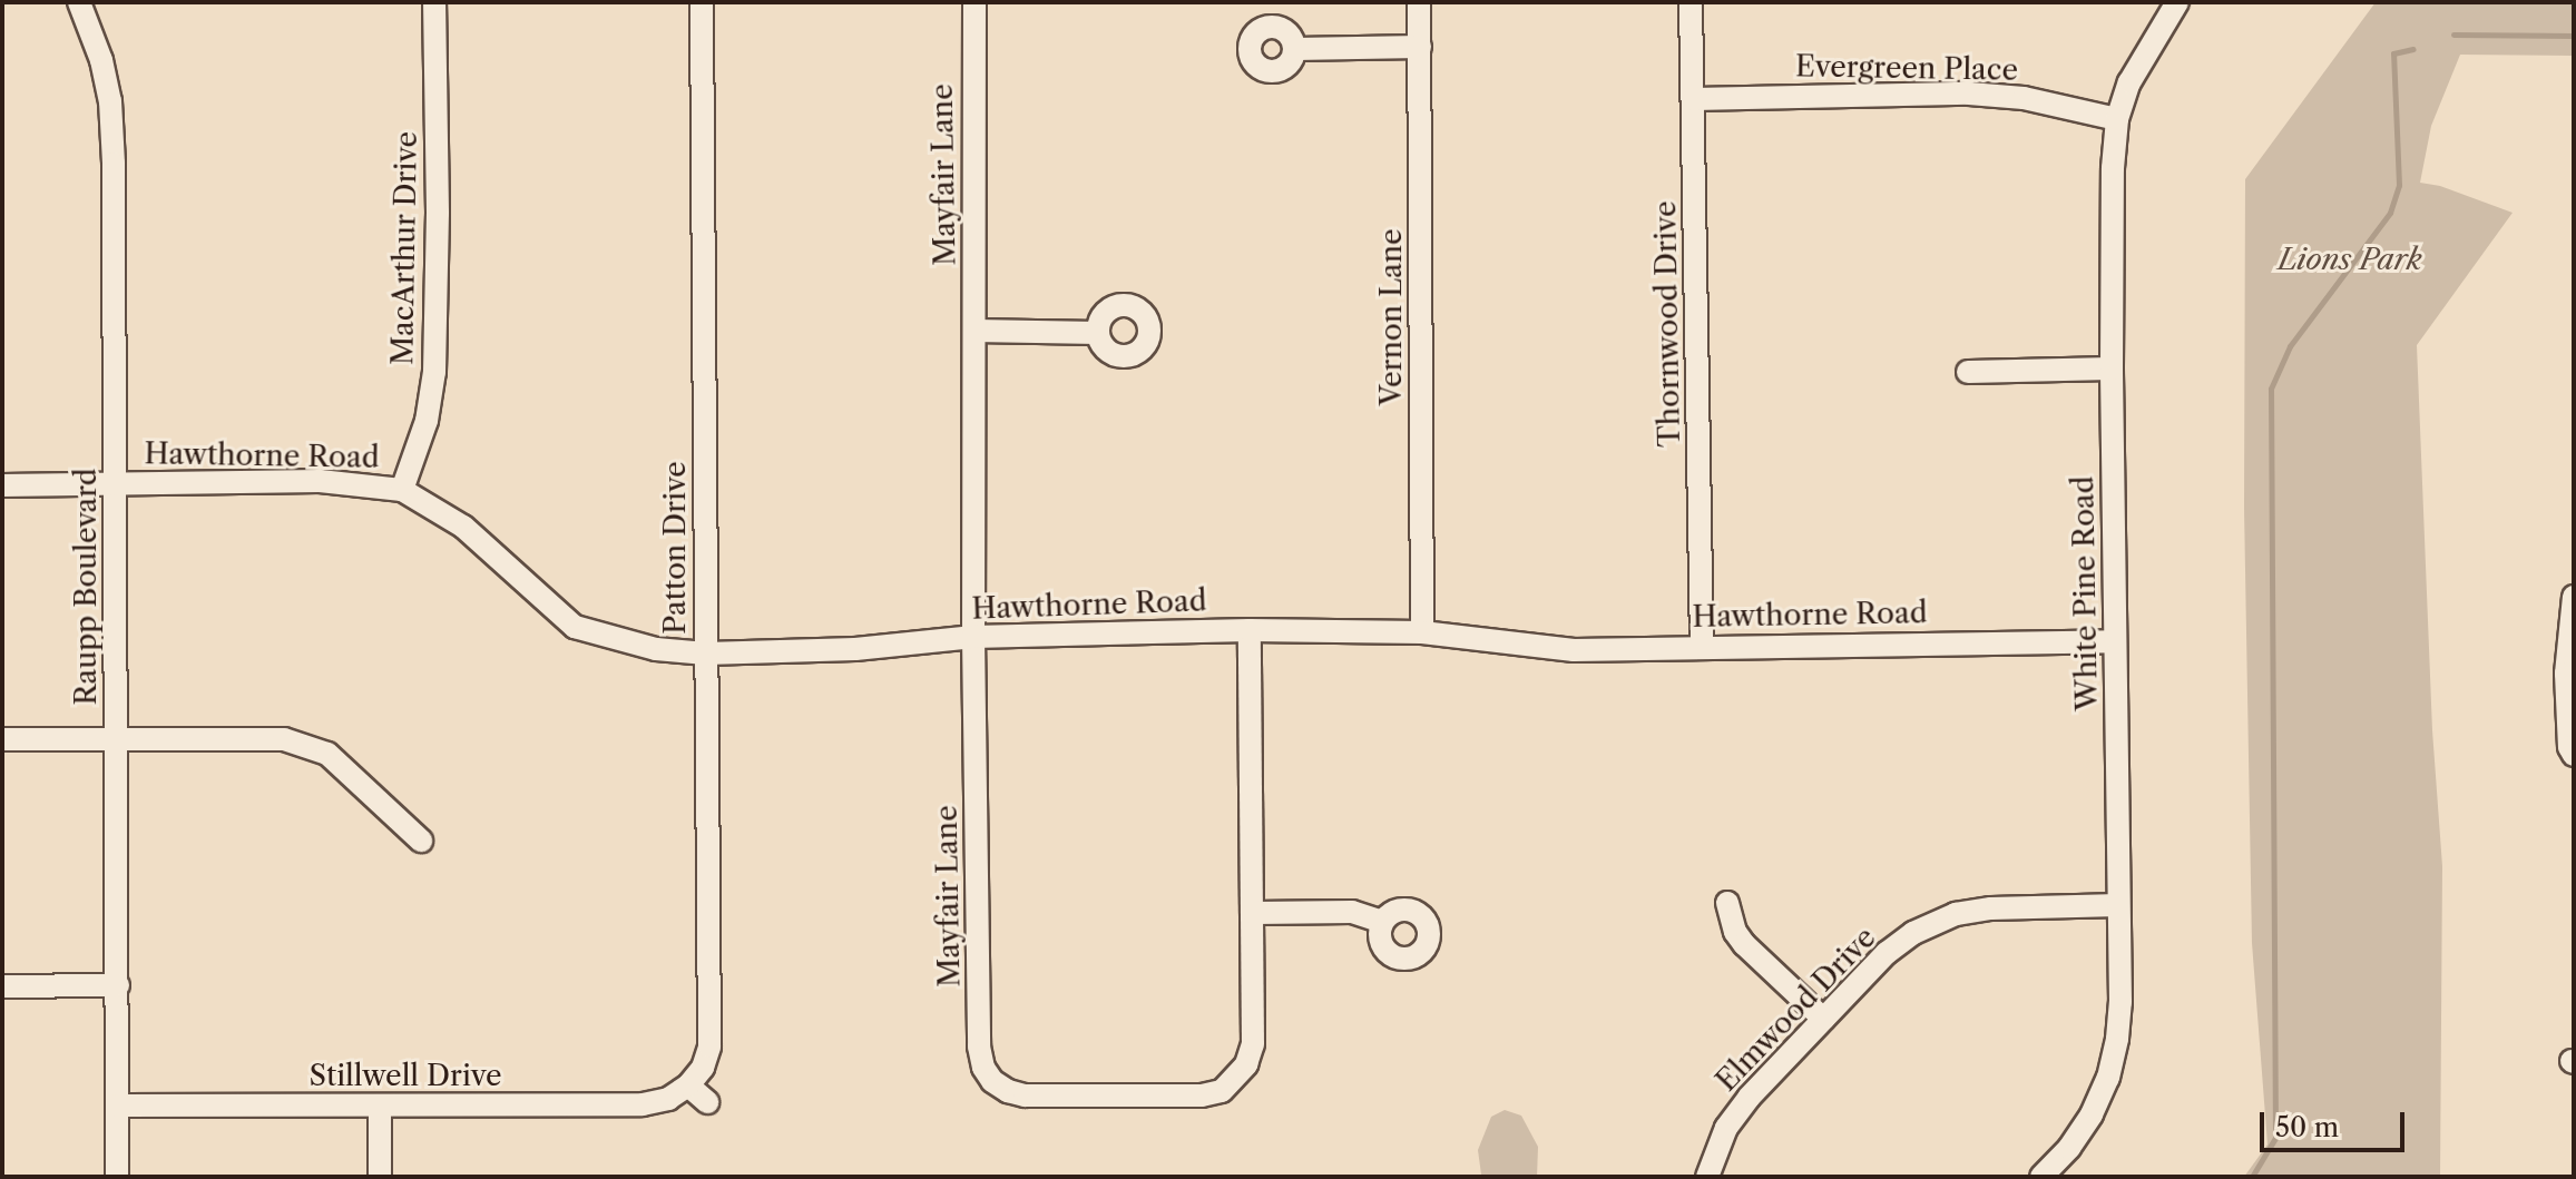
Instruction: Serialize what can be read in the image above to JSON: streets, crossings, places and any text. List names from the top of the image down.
{
  "streets": {
    "street": [
      "Evergreen Place",
      "Mayfair Lane",
      "MacArthur Drive",
      "Vernon Lane",
      "Thornwood Drive",
      "Hawthorne Road",
      "Patton Drive",
      "Raupp Boulevard",
      "White Pine Road",
      "Elmwood Drive",
      "Stillwell Drive"
    ]
  },
  "crossings": [
    ["Evergreen Place", "Thornwood Drive"],
    ["Evergreen Place", "White Pine Road"],
    ["Mayfair Lane", "Hawthorne Road"],
    ["MacArthur Drive", "Hawthorne Road"],
    ["Vernon Lane", "Hawthorne Road"],
    ["Thornwood Drive", "Hawthorne Road"],
    ["Hawthorne Road", "Patton Drive"],
    ["Hawthorne Road", "Raupp Boulevard"],
    ["Hawthorne Road", "White Pine Road"],
    ["Patton Drive", "Stillwell Drive"],
    ["Raupp Boulevard", "Stillwell Drive"],
    ["White Pine Road", "Elmwood Drive"]
  ],
  "parks": ["Lions Park"],
  "scale_bar": "50 m"
}
